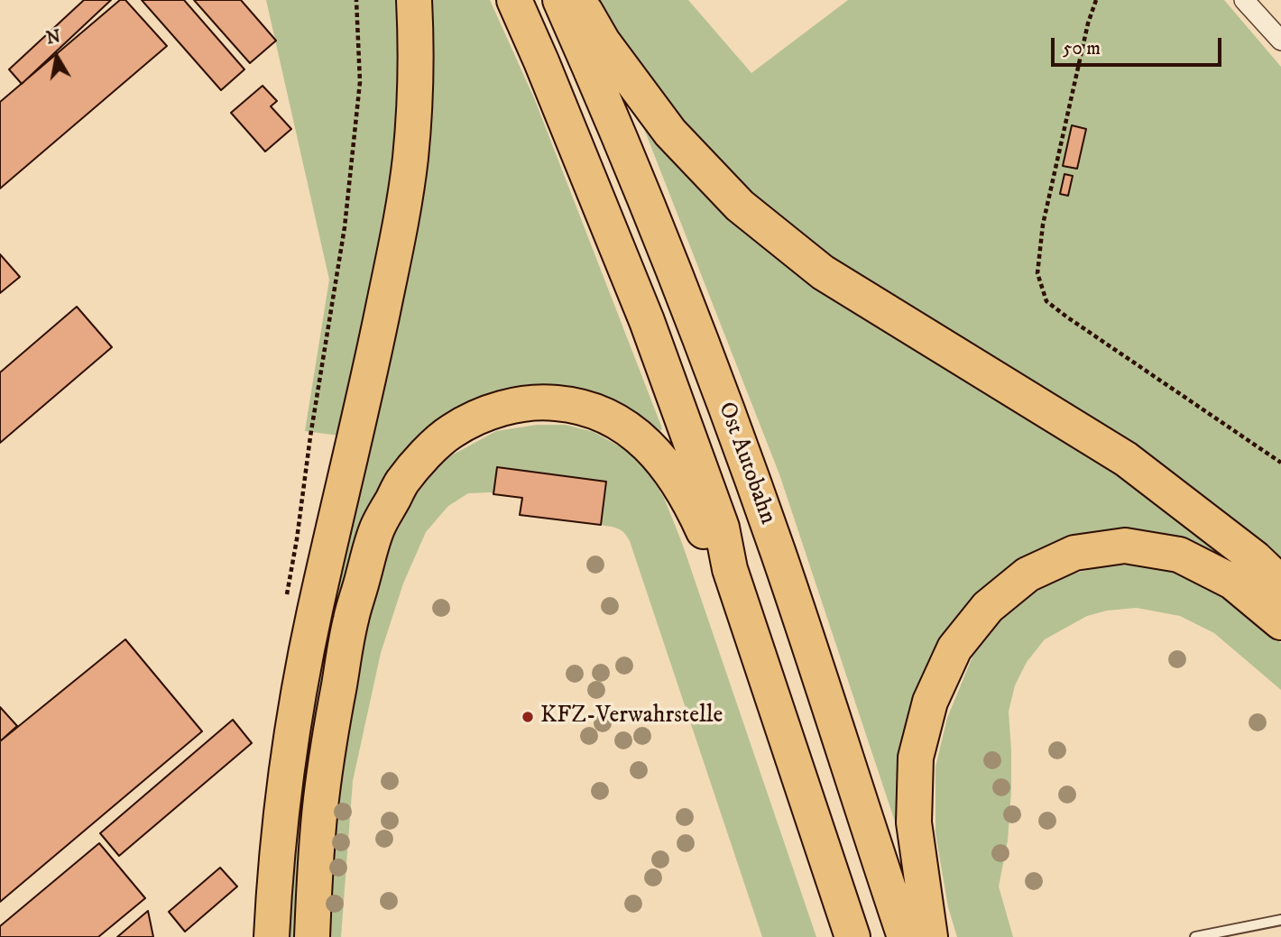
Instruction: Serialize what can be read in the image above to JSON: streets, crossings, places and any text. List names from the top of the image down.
{
  "streets": {
    "highway": ["Ost Autobahn"]
  },
  "places": ["KFZ-Verwahrstelle"],
  "scale_bar": "50 m",
  "north": "top"
}
